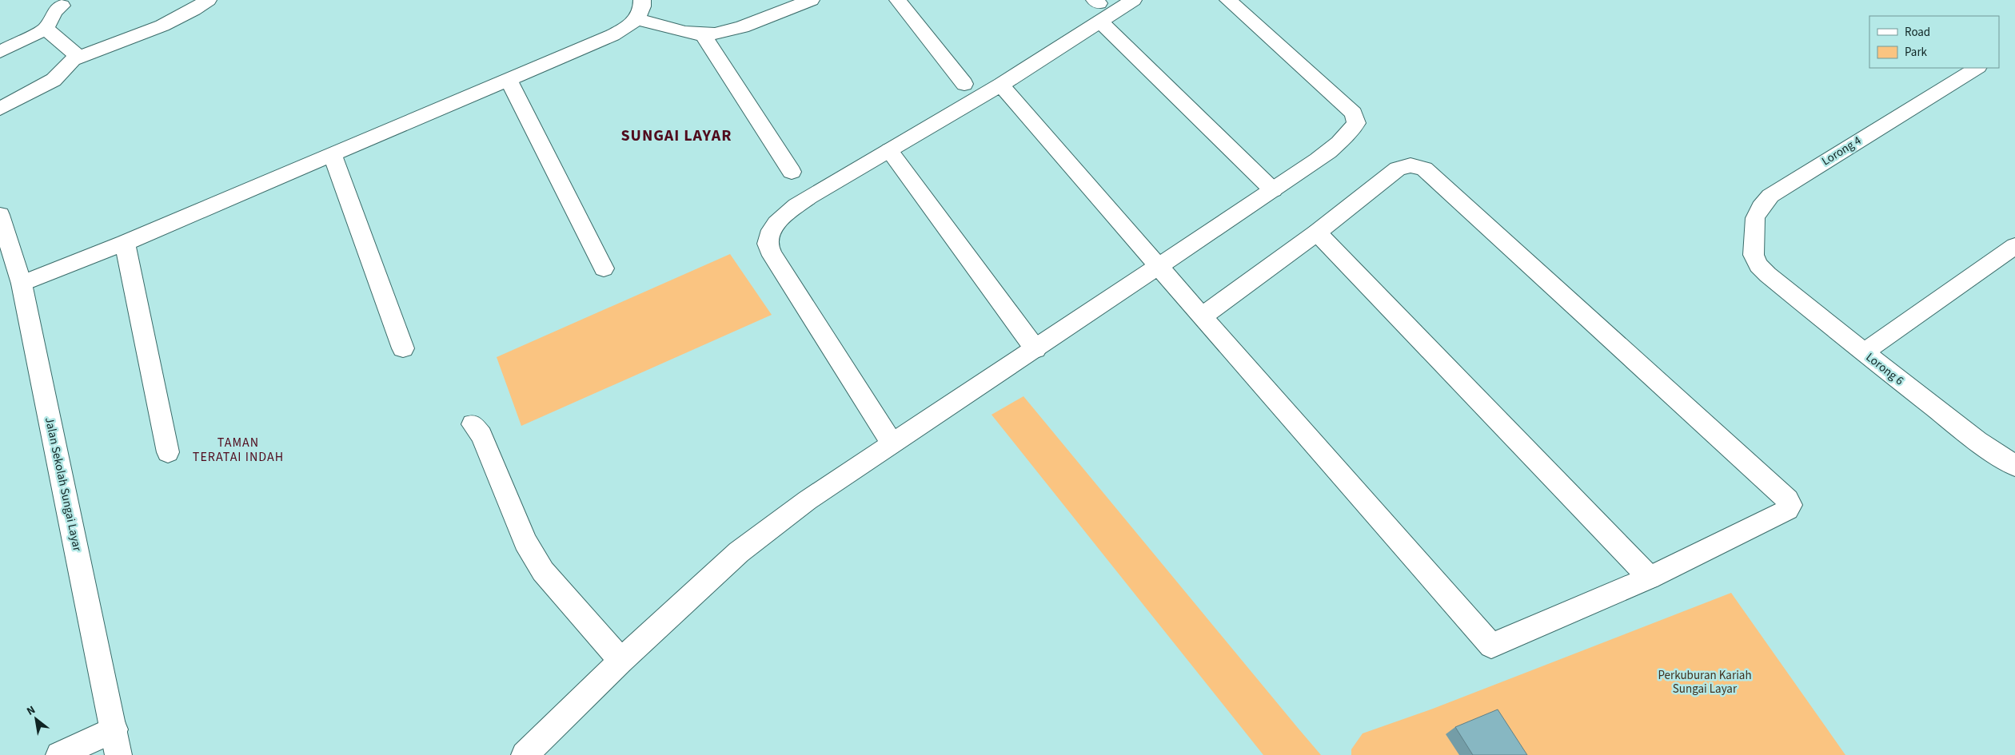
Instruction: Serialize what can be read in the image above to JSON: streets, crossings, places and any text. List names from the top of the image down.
{
  "streets": {
    "street": ["Lorong 4", "Lorong 6", "Jalan Sekolah Sungai Layar"]
  },
  "crossings": [
    ["Lorong 4", "Lorong 6"]
  ],
  "districts": ["SUNGAI LAYAR", "TAMAN TERATAI INDAH"],
  "parks": ["Perkuburan Kariah Sungai Layar"],
  "legend": ["Road", "Park"],
  "north": "top left"
}
